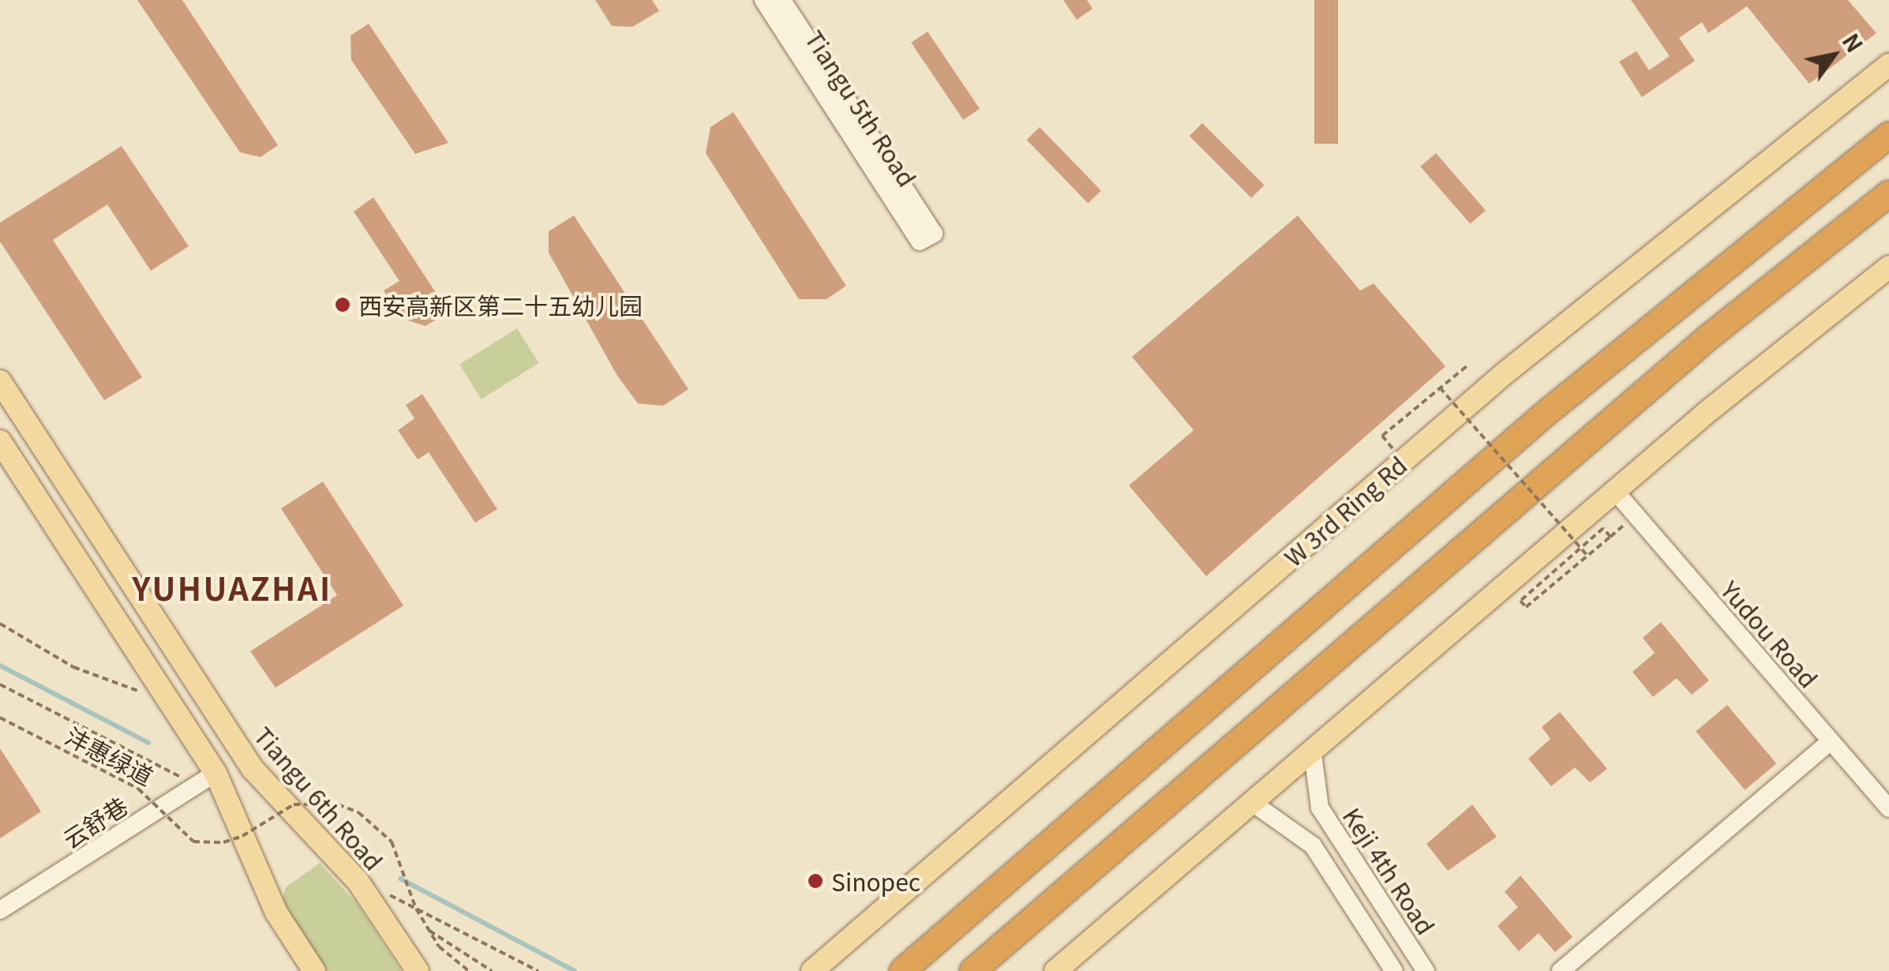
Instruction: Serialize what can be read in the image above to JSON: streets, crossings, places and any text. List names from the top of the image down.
{
  "streets": {
    "main road": ["W 3rd Ring Rd", "Tiangu 6th Road"],
    "street": [
      "Tiangu 5th Road",
      "Yudou Road",
      "云舒巷",
      "Keji 4th Road"
    ],
    "path": ["沣惠绿道"]
  },
  "districts": ["YUHUAZHAI"],
  "places": ["西安高新区第二十五幼儿园", "Sinopec"],
  "north": "top right"
}
